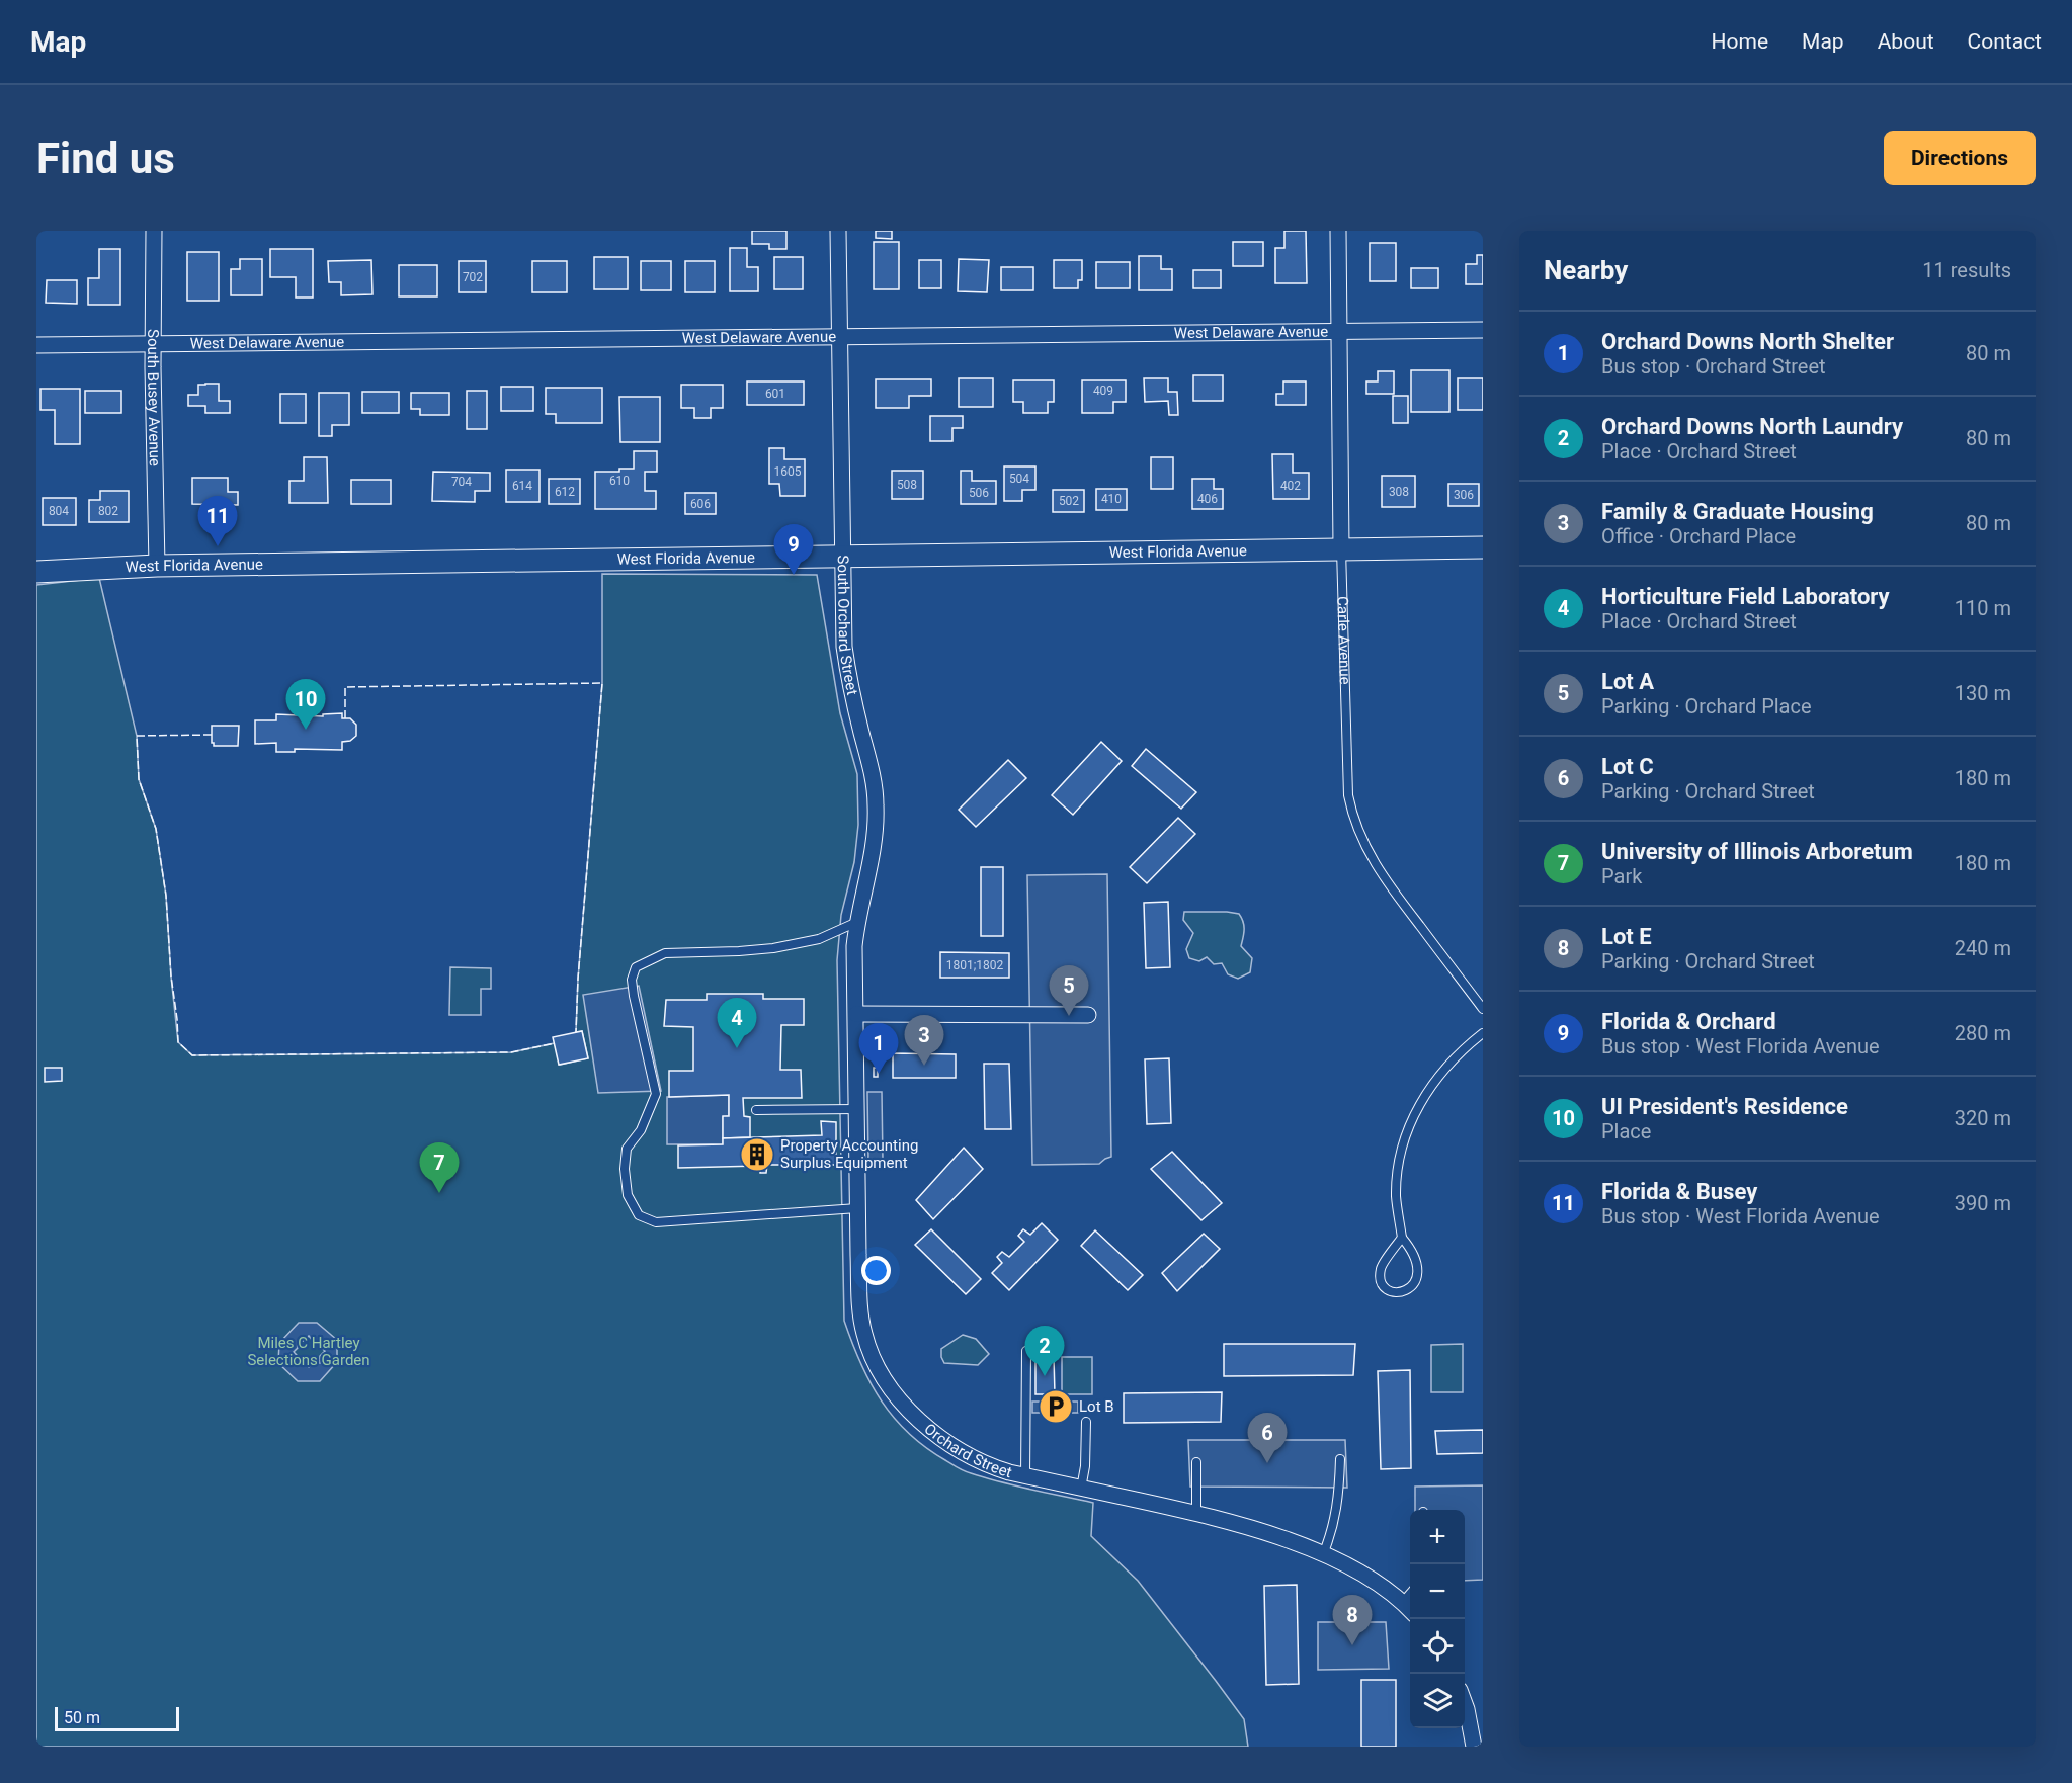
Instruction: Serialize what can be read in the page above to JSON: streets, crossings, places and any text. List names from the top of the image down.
{
  "streets": {
    "main road": ["West Florida Avenue"],
    "street": [
      "West Delaware Avenue",
      "South Busey Avenue",
      "South Orchard Street",
      "Carle Avenue",
      "Orchard Street"
    ]
  },
  "crossings": [
    ["West Delaware Avenue", "South Busey Avenue"],
    ["West Delaware Avenue", "South Orchard Street"],
    ["West Delaware Avenue", "Carle Avenue"],
    ["South Busey Avenue", "West Florida Avenue"],
    ["West Florida Avenue", "South Orchard Street"],
    ["West Florida Avenue", "Carle Avenue"],
    ["South Orchard Street", "Orchard Street"]
  ],
  "parks": ["Miles C Hartley Selections Garden"],
  "places": {
    "building": ["Property Accounting Surplus Equipment"],
    "parking": ["Lot B"]
  },
  "house_numbers": [
    "702",
    "409",
    "601",
    "1605",
    "504",
    "610",
    "704",
    "508",
    "614",
    "402",
    "612",
    "308",
    "506",
    "306",
    "410",
    "406",
    "502",
    "606",
    "804",
    "802",
    "1801;1802"
  ],
  "scale_bar": "50 m",
  "page": {
    "header": "Map",
    "nav": [
      "Home",
      "Map",
      "About",
      "Contact"
    ],
    "buttons": "Directions",
    "title": "Find us",
    "heading": ["Nearby", "11 results"],
    "list": [
      {
        "mark": "1",
        "name": "Orchard Downs North Shelter",
        "note": "Bus stop · Orchard Street",
        "value": "80 m"
      },
      {
        "mark": "2",
        "name": "Orchard Downs North Laundry",
        "note": "Place · Orchard Street",
        "value": "80 m"
      },
      {
        "mark": "3",
        "name": "Family & Graduate Housing",
        "note": "Office · Orchard Place",
        "value": "80 m"
      },
      {
        "mark": "4",
        "name": "Horticulture Field Laboratory",
        "note": "Place · Orchard Street",
        "value": "110 m"
      },
      {
        "mark": "5",
        "name": "Lot A",
        "note": "Parking · Orchard Place",
        "value": "130 m"
      },
      {
        "mark": "6",
        "name": "Lot C",
        "note": "Parking · Orchard Street",
        "value": "180 m"
      },
      {
        "mark": "7",
        "name": "University of Illinois Arboretum",
        "note": "Park",
        "value": "180 m"
      },
      {
        "mark": "8",
        "name": "Lot E",
        "note": "Parking · Orchard Street",
        "value": "240 m"
      },
      {
        "mark": "9",
        "name": "Florida & Orchard",
        "note": "Bus stop · West Florida Avenue",
        "value": "280 m"
      },
      {
        "mark": "10",
        "name": "UI President's Residence",
        "note": "Place",
        "value": "320 m"
      },
      {
        "mark": "11",
        "name": "Florida & Busey",
        "note": "Bus stop · West Florida Avenue",
        "value": "390 m"
      }
    ],
    "pins": [
      "11",
      "9",
      "10",
      "5",
      "4",
      "3",
      "1",
      "7",
      "2",
      "6",
      "8"
    ],
    "map_buttons": ["+", "−"],
    "scale": "50 m"
  }
}
